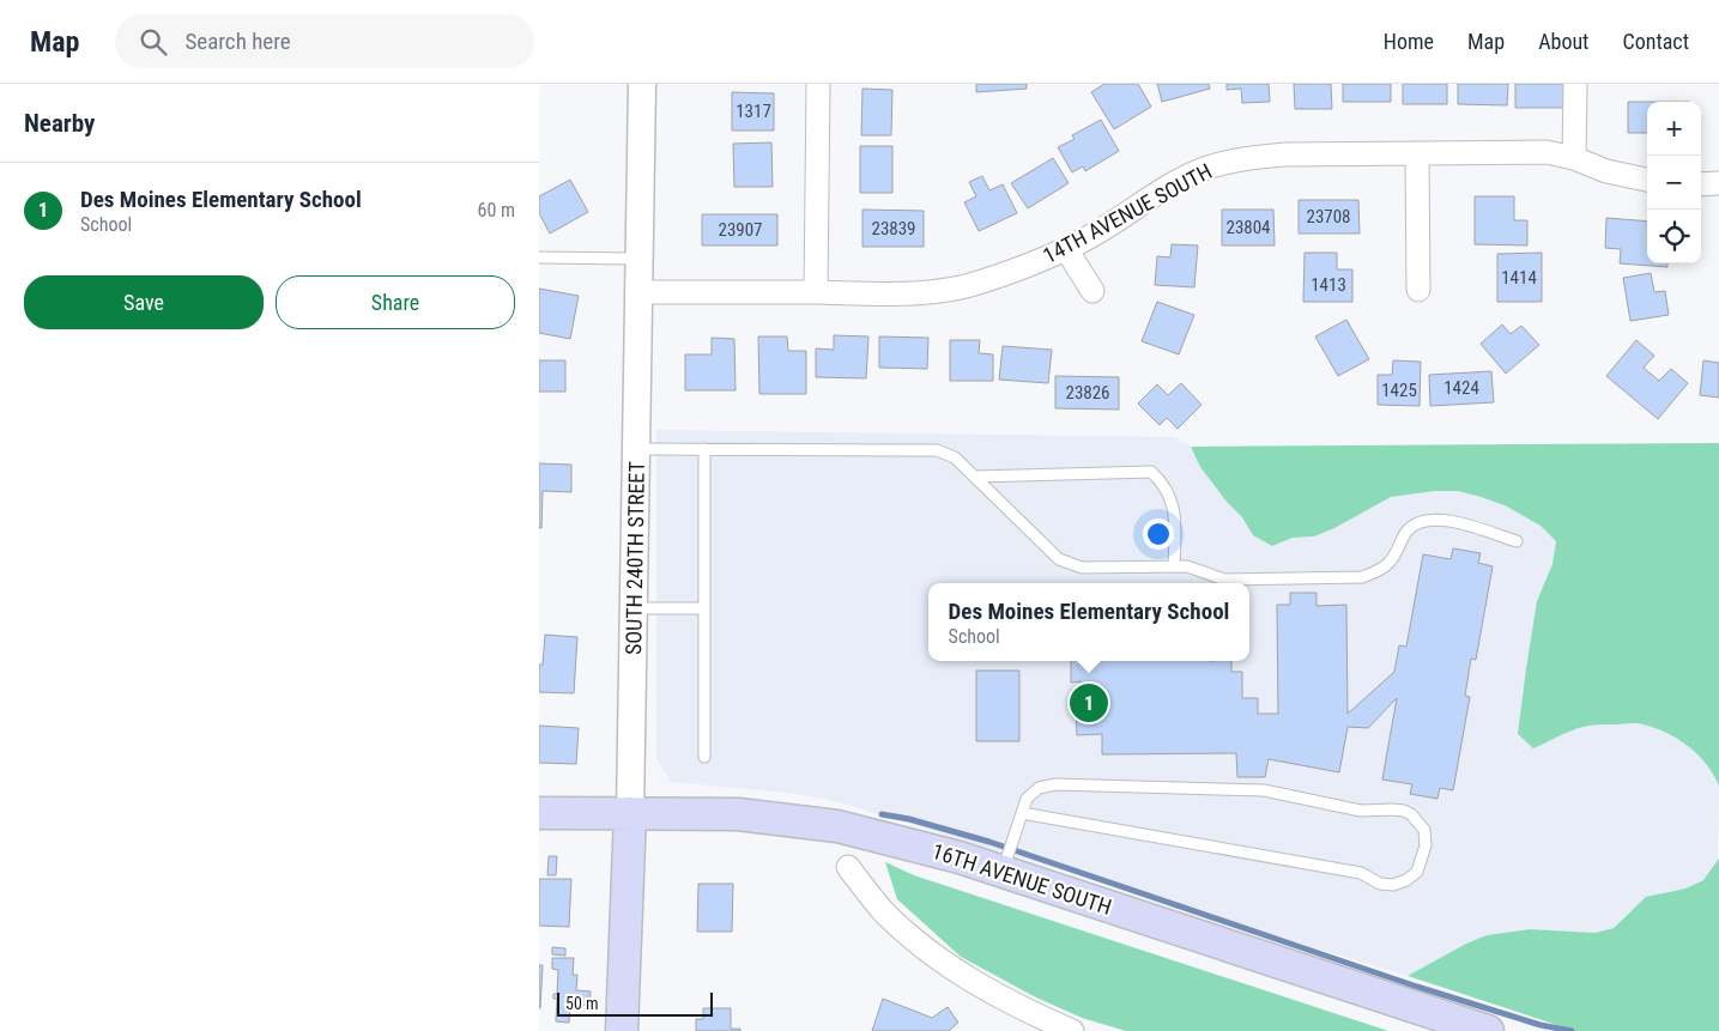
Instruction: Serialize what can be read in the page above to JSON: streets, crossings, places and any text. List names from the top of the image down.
{
  "streets": {
    "main road": ["SOUTH 240TH STREET", "16TH AVENUE SOUTH"],
    "street": ["14TH AVENUE SOUTH"]
  },
  "crossings": [
    ["14TH AVENUE SOUTH", "SOUTH 240TH STREET"],
    ["SOUTH 240TH STREET", "16TH AVENUE SOUTH"]
  ],
  "house_numbers": [
    "1317",
    "23708",
    "23804",
    "23839",
    "23907",
    "1414",
    "1413",
    "1424",
    "1425",
    "23826"
  ],
  "scale_bar": "50 m",
  "page": {
    "header": "Map",
    "search": "Search here",
    "nav": [
      "Home",
      "Map",
      "About",
      "Contact"
    ],
    "heading": "Nearby",
    "map_buttons": ["+", "−"],
    "list": [
      {
        "mark": "1",
        "name": "Des Moines Elementary School",
        "note": "School",
        "value": "60 m"
      }
    ],
    "buttons": ["Save", "Share"],
    "popup": ["Des Moines Elementary School", "School"],
    "pins": "1",
    "scale": "50 m"
  }
}
